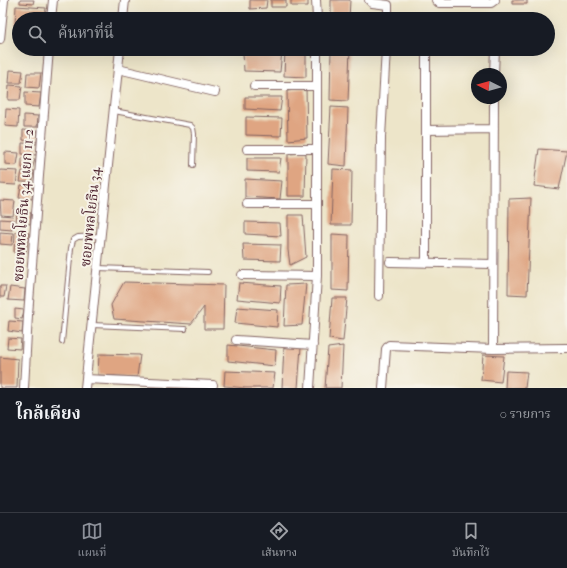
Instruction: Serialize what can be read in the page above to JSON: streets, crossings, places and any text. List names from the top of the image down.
{
  "streets": {
    "street": ["ซอยพหลโยธิน 34 แยก 11-2", "ซอยพหลโยธิน 34"]
  },
  "north": "left",
  "page": {
    "search": "ค้นหาที่นี่",
    "heading": ["ใกล้เคียง", "0 รายการ"],
    "nav": ["แผนที่", "เส้นทาง", "บันทึกไว้"]
  }
}
